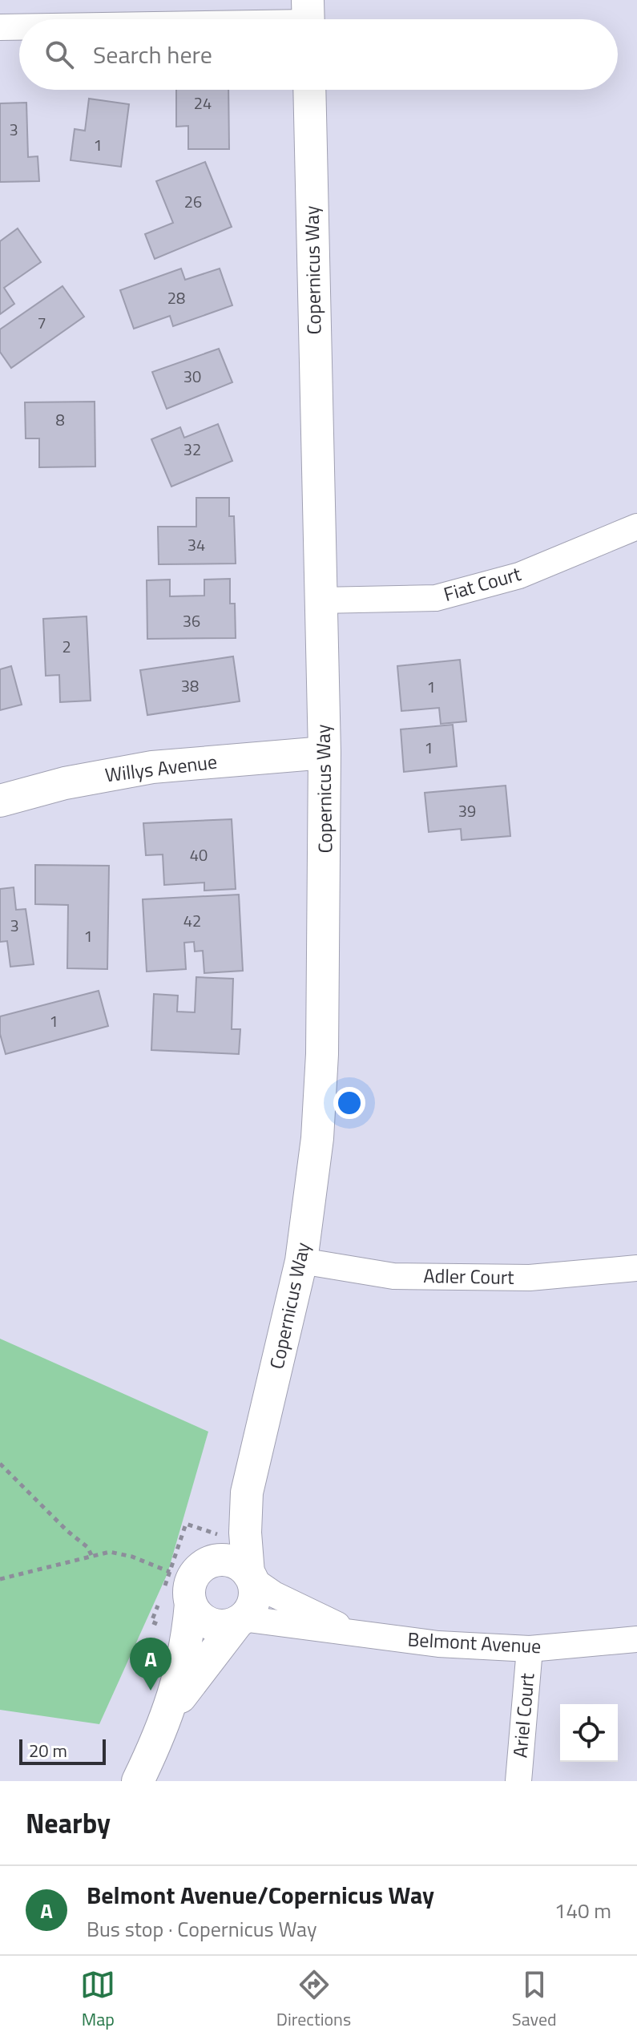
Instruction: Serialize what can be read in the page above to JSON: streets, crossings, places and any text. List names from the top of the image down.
{
  "streets": {
    "street": [
      "Copernicus Way",
      "Fiat Court",
      "Willys Avenue",
      "Adler Court",
      "Belmont Avenue",
      "Ariel Court"
    ]
  },
  "crossings": [
    ["Copernicus Way", "Fiat Court"],
    ["Copernicus Way", "Willys Avenue"],
    ["Copernicus Way", "Adler Court"],
    ["Copernicus Way", "Belmont Avenue"],
    ["Belmont Avenue", "Ariel Court"]
  ],
  "house_numbers": [
    "24",
    "3",
    "1",
    "26",
    "28",
    "7",
    "30",
    "8",
    "32",
    "34",
    "36",
    "2",
    "38",
    "1",
    "1",
    "39",
    "40",
    "42",
    "3",
    "1",
    "1"
  ],
  "scale_bar": "20 m",
  "page": {
    "search": "Search here",
    "pins": "A",
    "scale": "20 m",
    "heading": "Nearby",
    "list": [
      {
        "mark": "A",
        "name": "Belmont Avenue/Copernicus Way",
        "note": "Bus stop · Copernicus Way",
        "value": "140 m"
      }
    ],
    "nav": ["Map", "Directions", "Saved"]
  }
}
